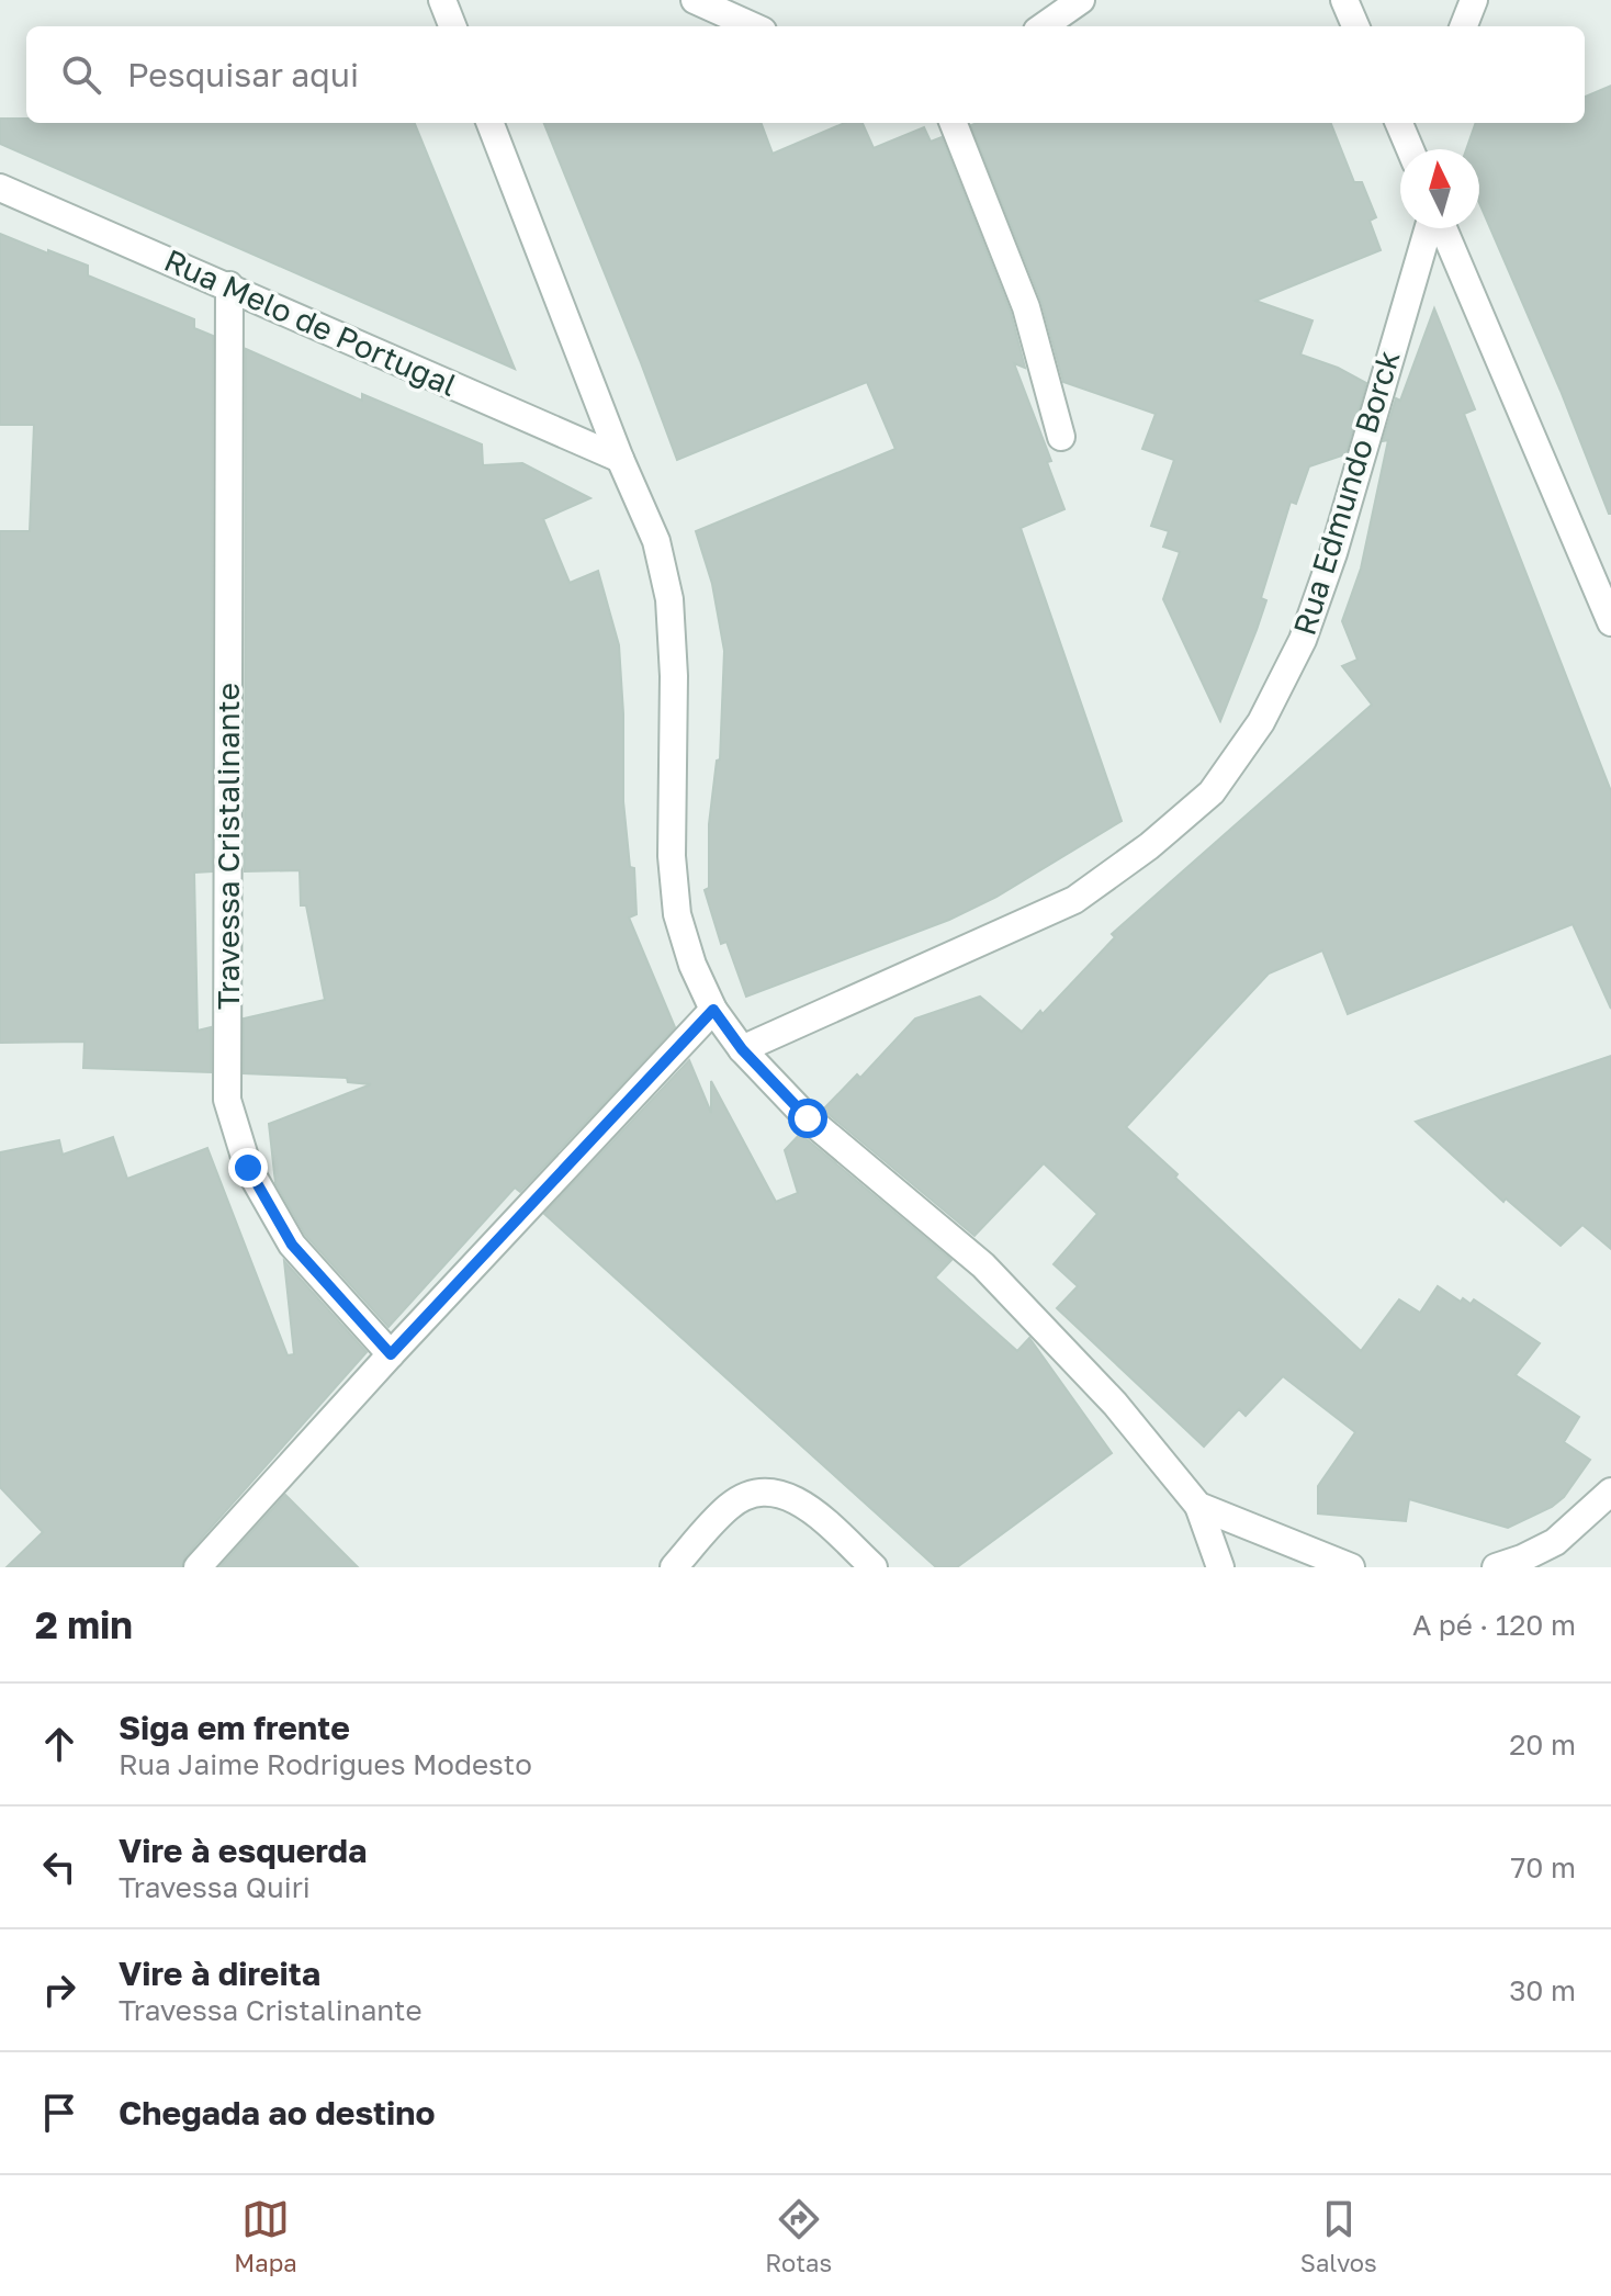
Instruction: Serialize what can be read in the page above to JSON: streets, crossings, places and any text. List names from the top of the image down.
{
  "streets": {
    "street": ["Rua Melo de Portugal", "Rua Edmundo Borck", "Travessa Cristalinante"]
  },
  "crossings": [
    ["Rua Melo de Portugal", "Travessa Cristalinante"]
  ],
  "north": "top",
  "page": {
    "search": "Pesquisar aqui",
    "heading": ["2 min", "A pé · 120 m"],
    "list": [
      ["Siga em frente", "Rua Jaime Rodrigues Modesto", "20 m"],
      ["Vire à esquerda", "Travessa Quiri", "70 m"],
      ["Vire à direita", "Travessa Cristalinante", "30 m"],
      "Chegada ao destino"
    ],
    "nav": ["Mapa", "Rotas", "Salvos"]
  }
}
